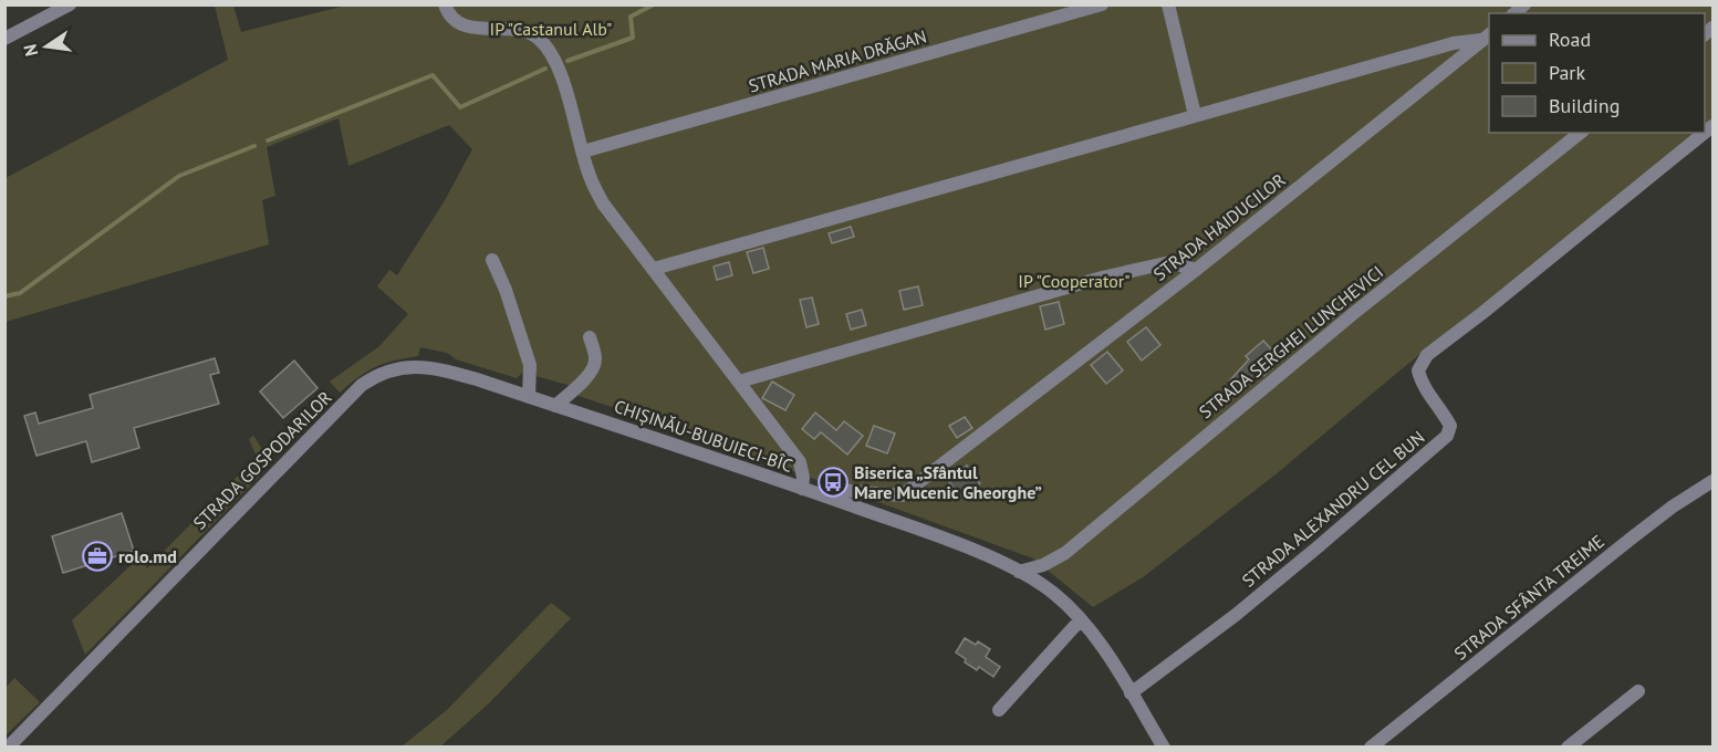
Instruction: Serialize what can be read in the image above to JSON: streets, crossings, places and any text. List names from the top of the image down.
{
  "streets": {
    "street": [
      "STRADA MARIA DRĂGAN",
      "STRADA HAIDUCILOR",
      "STRADA SERGHEI LUNCHEVICI",
      "CHIȘINĂU-BUBUIECI-BÎC",
      "STRADA GOSPODARILOR",
      "STRADA ALEXANDRU CEL BUN",
      "STRADA SFÂNTA TREIME"
    ]
  },
  "crossings": [
    ["STRADA HAIDUCILOR", "CHIȘINĂU-BUBUIECI-BÎC"],
    ["STRADA SERGHEI LUNCHEVICI", "CHIȘINĂU-BUBUIECI-BÎC"],
    ["CHIȘINĂU-BUBUIECI-BÎC", "STRADA GOSPODARILOR"],
    ["CHIȘINĂU-BUBUIECI-BÎC", "STRADA ALEXANDRU CEL BUN"]
  ],
  "parks": ["IP \"Castanul Alb\"", "IP \"Cooperator\""],
  "places": {
    "bus stop": ["Biserica „Sfântul Mare Mucenic Gheorghe”"],
    "office": ["rolo.md"]
  },
  "legend": ["Road", "Park", "Building"],
  "north": "left"
}
